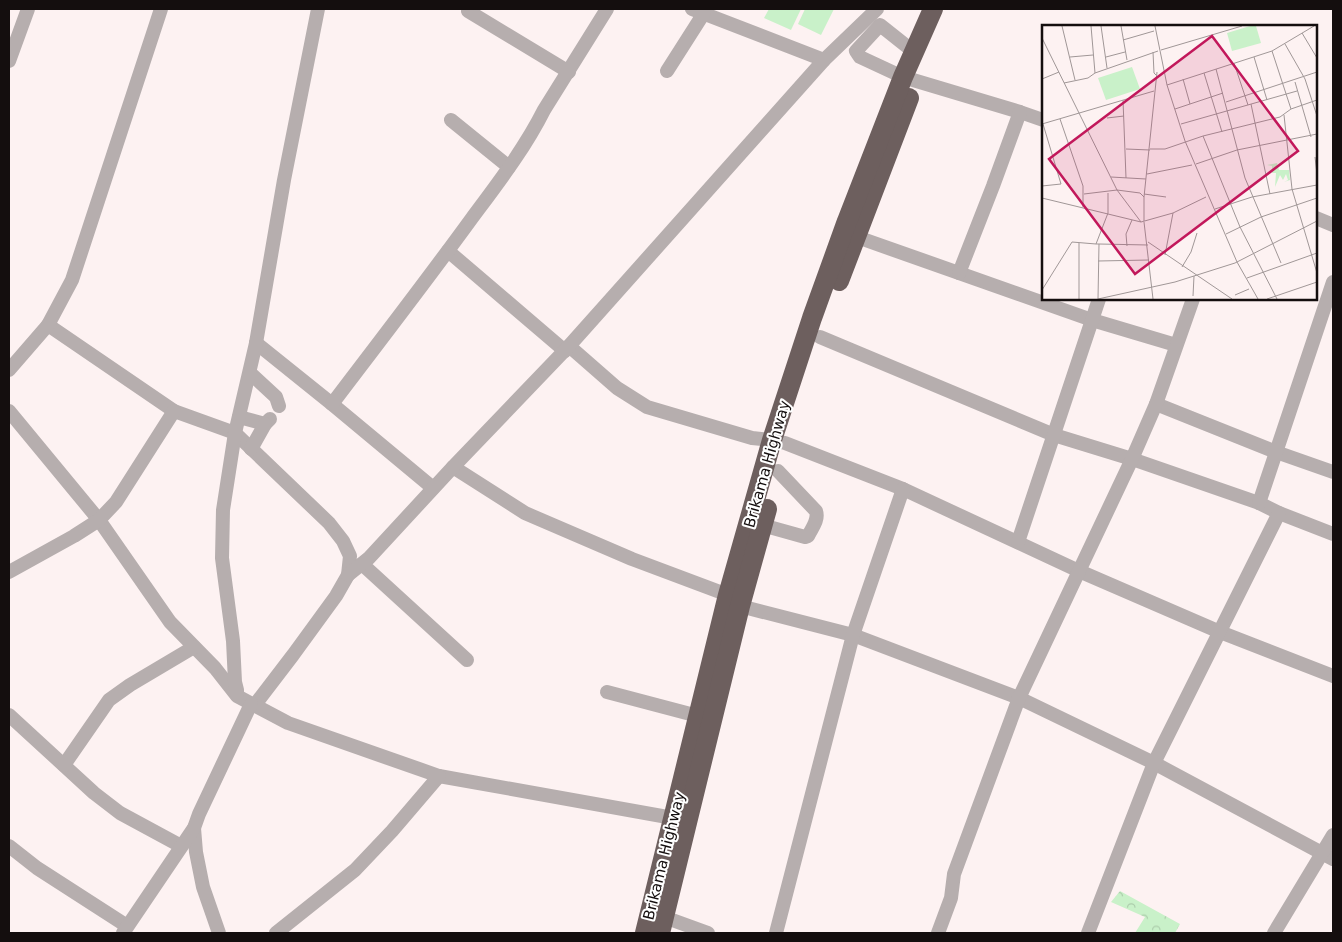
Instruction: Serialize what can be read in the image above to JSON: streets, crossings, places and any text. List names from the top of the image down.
{
  "streets": {
    "highway": ["Brikama Highway"]
  }
}
